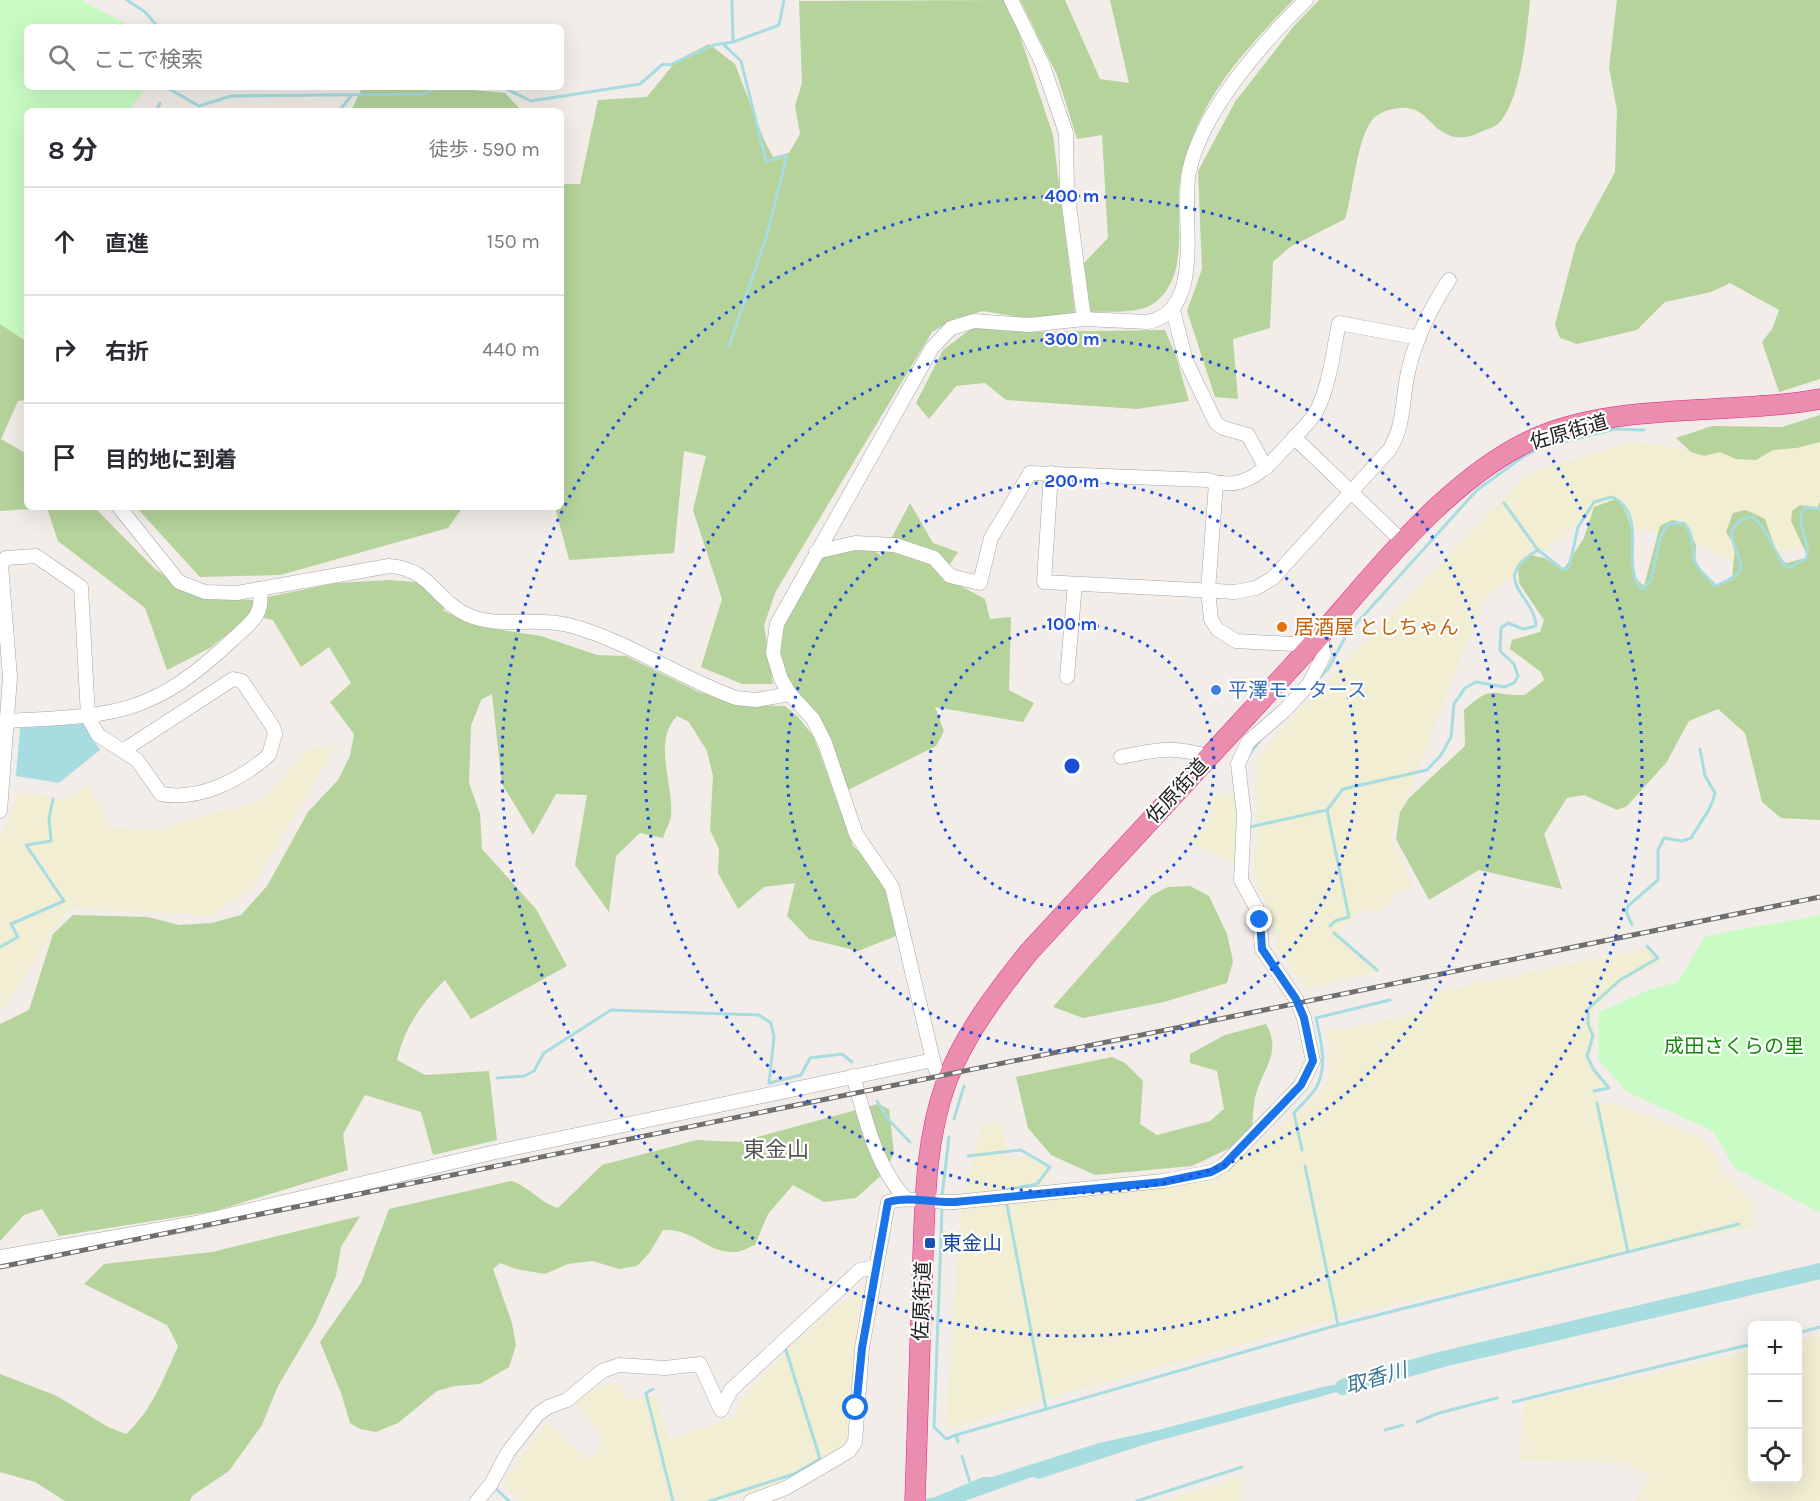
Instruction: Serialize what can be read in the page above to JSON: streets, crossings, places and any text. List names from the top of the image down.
{
  "streets": {
    "highway": ["佐原街道"]
  },
  "districts": ["東金山"],
  "water": ["取香川"],
  "parks": ["成田さくらの里"],
  "places": {
    "other": ["居酒屋 としちゃん", "平澤モータース"],
    "transit": ["東金山"]
  },
  "page": {
    "search": "ここで検索",
    "heading": ["8 分", "徒歩 · 590 m"],
    "list": [
      ["直進", "150 m"],
      ["右折", "440 m"],
      "目的地に到着"
    ],
    "map_buttons": ["+", "−"]
  },
  "rings": [
    "400 m",
    "300 m",
    "200 m",
    "100 m"
  ]
}
